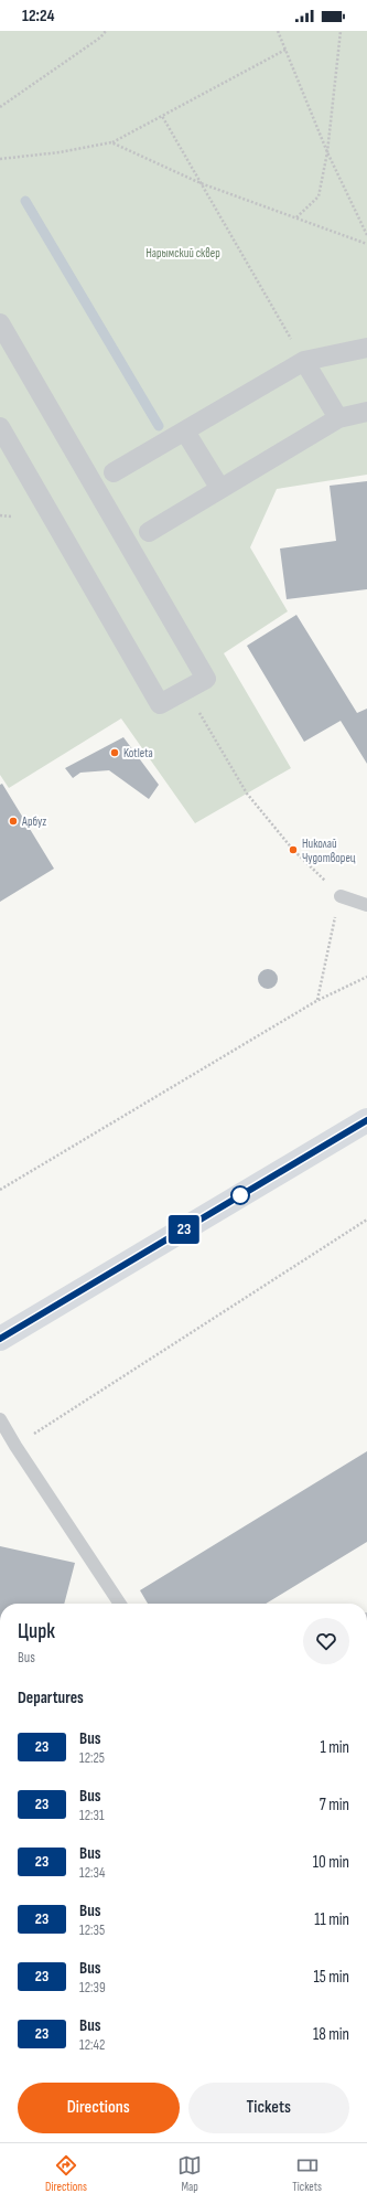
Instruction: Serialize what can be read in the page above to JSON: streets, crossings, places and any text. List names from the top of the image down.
{
  "parks": ["Нарымский сквер"],
  "places": ["Kotleta", "Арбуz", "Николай Чудотворец"],
  "lines": ["bus line 23"],
  "page": {
    "status": "12:24",
    "on_map": "23",
    "heading": [
      ["Цирк", "Bus"],
      "Departures"
    ],
    "list": [
      {
        "mark": "23",
        "name": "Bus",
        "note": "12:25",
        "value": "1 min"
      },
      {
        "mark": "23",
        "name": "Bus",
        "note": "12:31",
        "value": "7 min"
      },
      {
        "mark": "23",
        "name": "Bus",
        "note": "12:34",
        "value": "10 min"
      },
      {
        "mark": "23",
        "name": "Bus",
        "note": "12:35",
        "value": "11 min"
      },
      {
        "mark": "23",
        "name": "Bus",
        "note": "12:39",
        "value": "15 min"
      },
      {
        "mark": "23",
        "name": "Bus",
        "note": "12:42",
        "value": "18 min"
      }
    ],
    "buttons": ["Directions", "Tickets"],
    "tabs": ["Directions", "Map", "Tickets"]
  }
}
